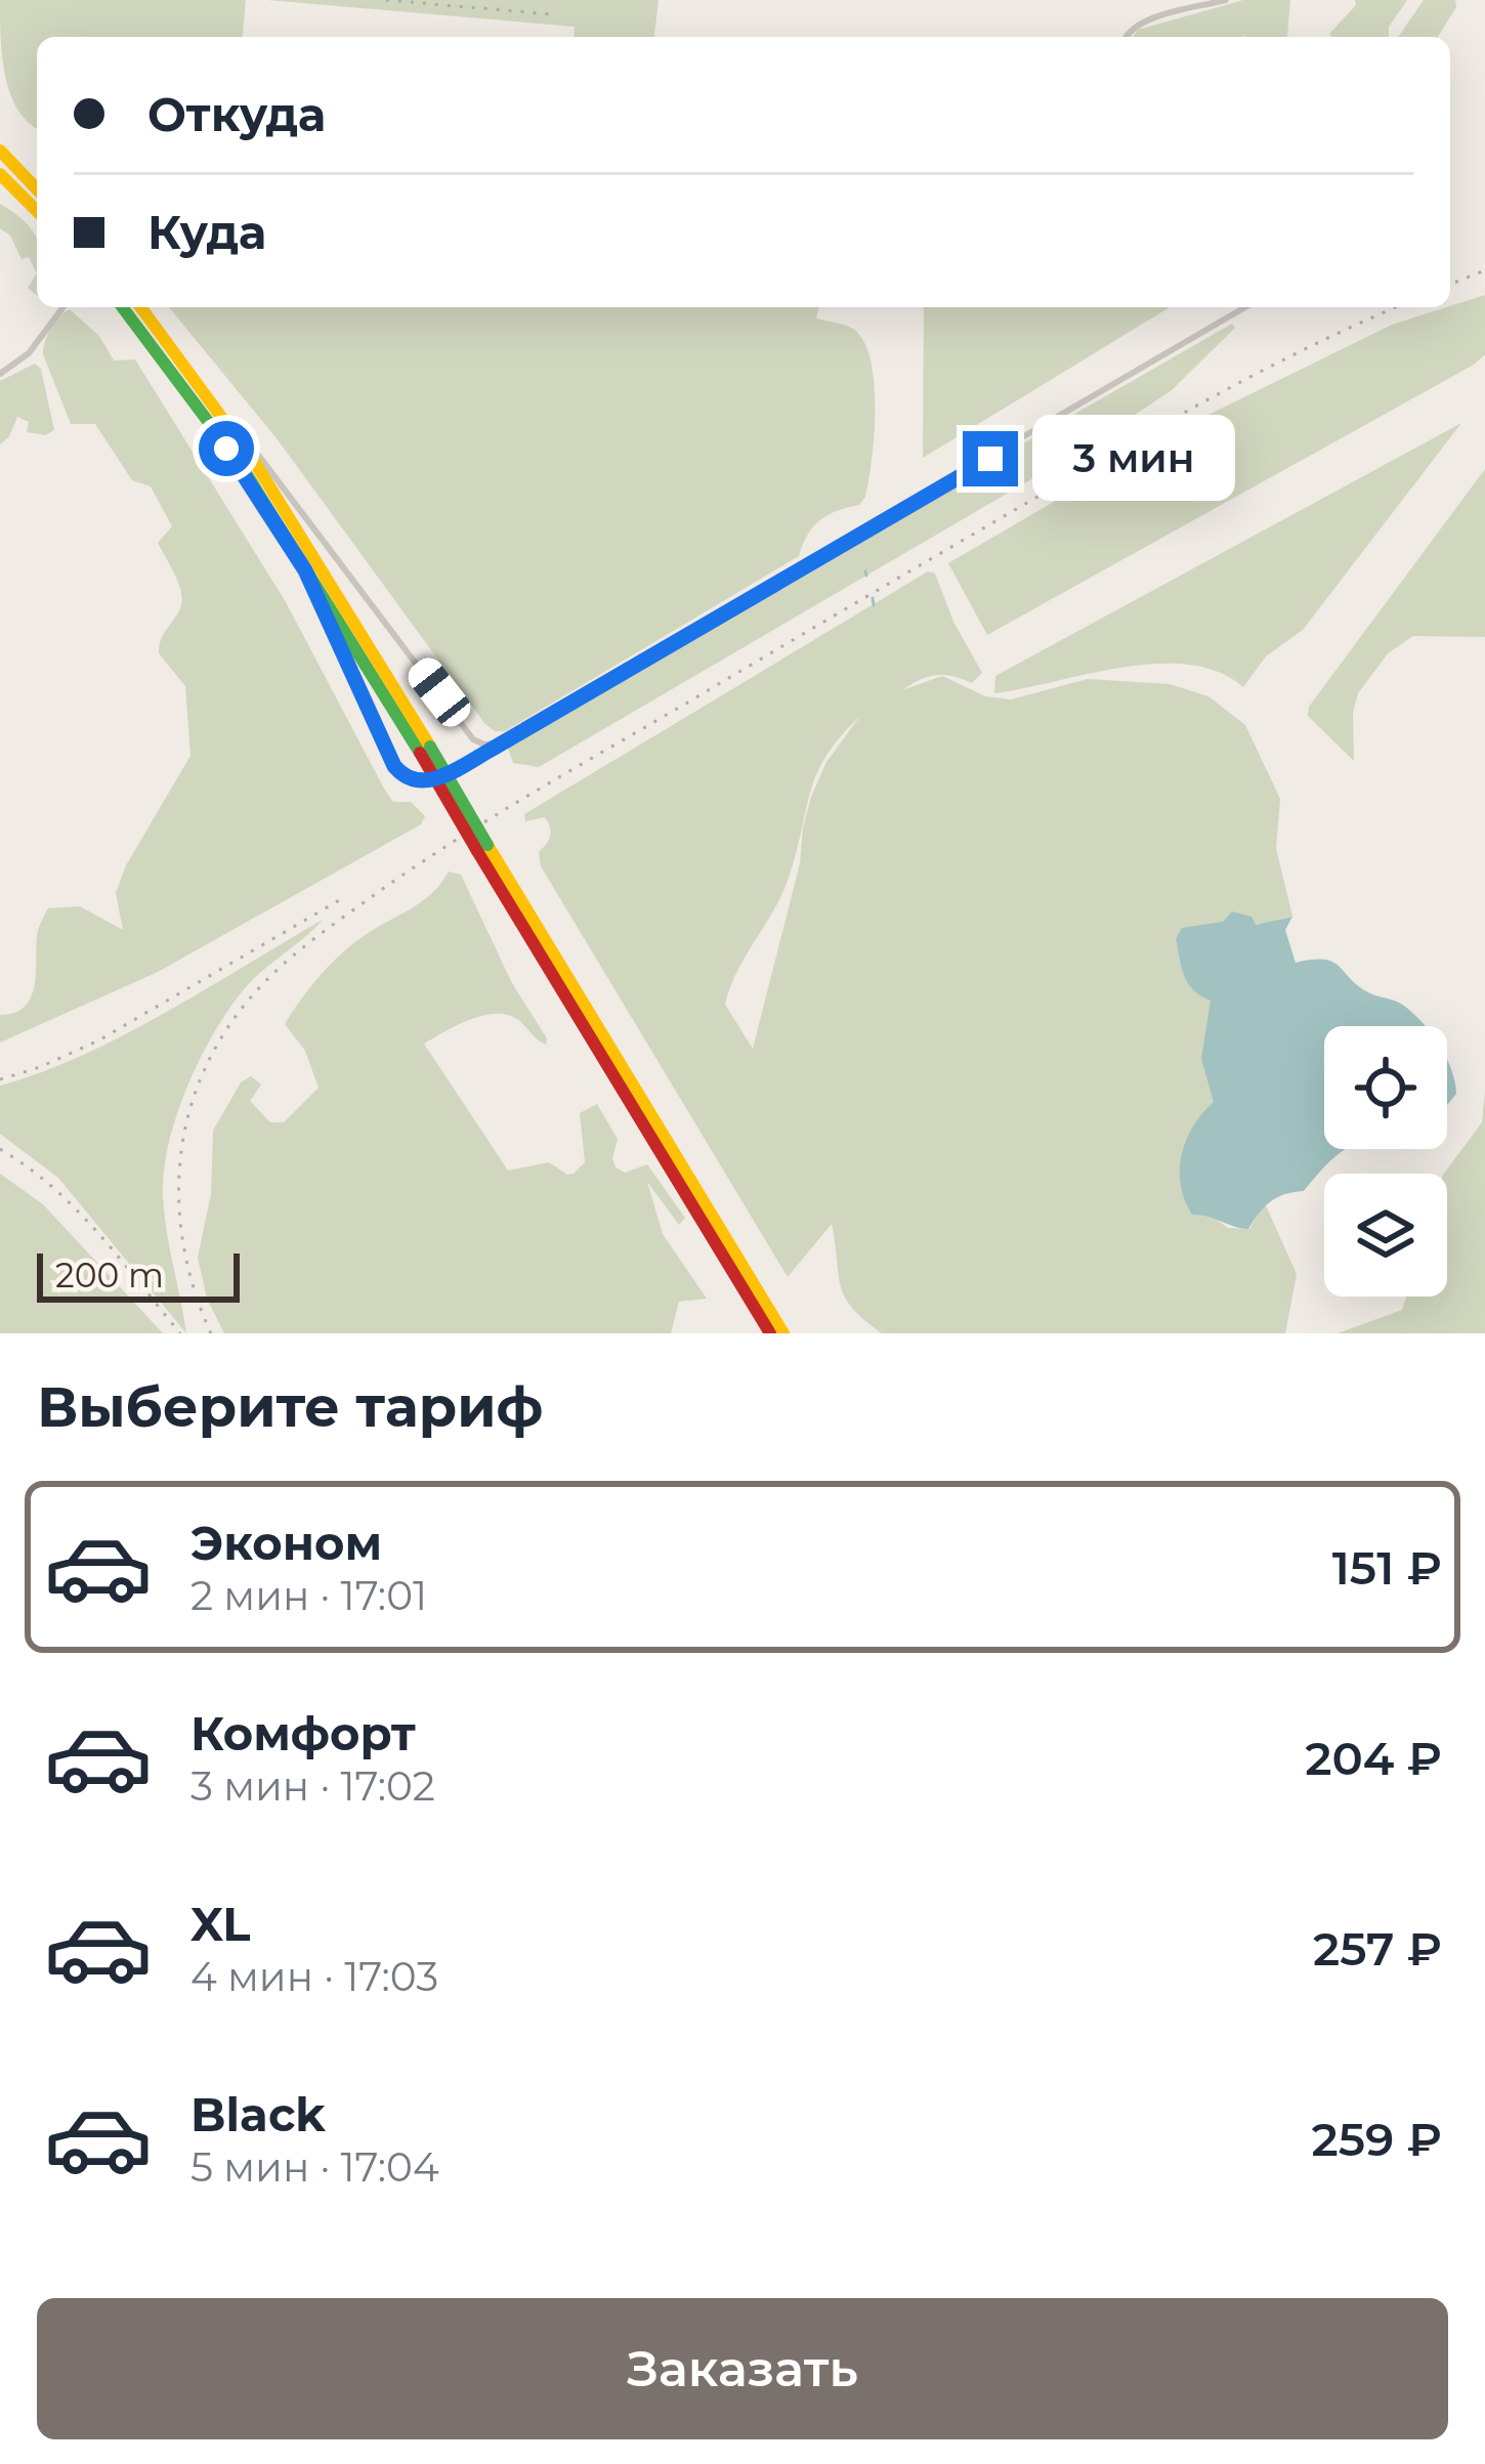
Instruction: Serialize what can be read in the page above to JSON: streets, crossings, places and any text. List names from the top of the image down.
{
  "scale_bar": "200 m",
  "page": {
    "banner": ["Откуда", "Куда"],
    "bubble": "3 мин",
    "scale": "200 m",
    "heading": "Выберите тариф",
    "list": [
      {
        "name": "Эконом",
        "note": "2 мин · 17:01",
        "value": "151 ₽"
      },
      {
        "name": "Комфорт",
        "note": "3 мин · 17:02",
        "value": "204 ₽"
      },
      {
        "name": "XL",
        "note": "4 мин · 17:03",
        "value": "257 ₽"
      },
      {
        "name": "Black",
        "note": "5 мин · 17:04",
        "value": "259 ₽"
      }
    ],
    "buttons": "Заказать"
  }
}
